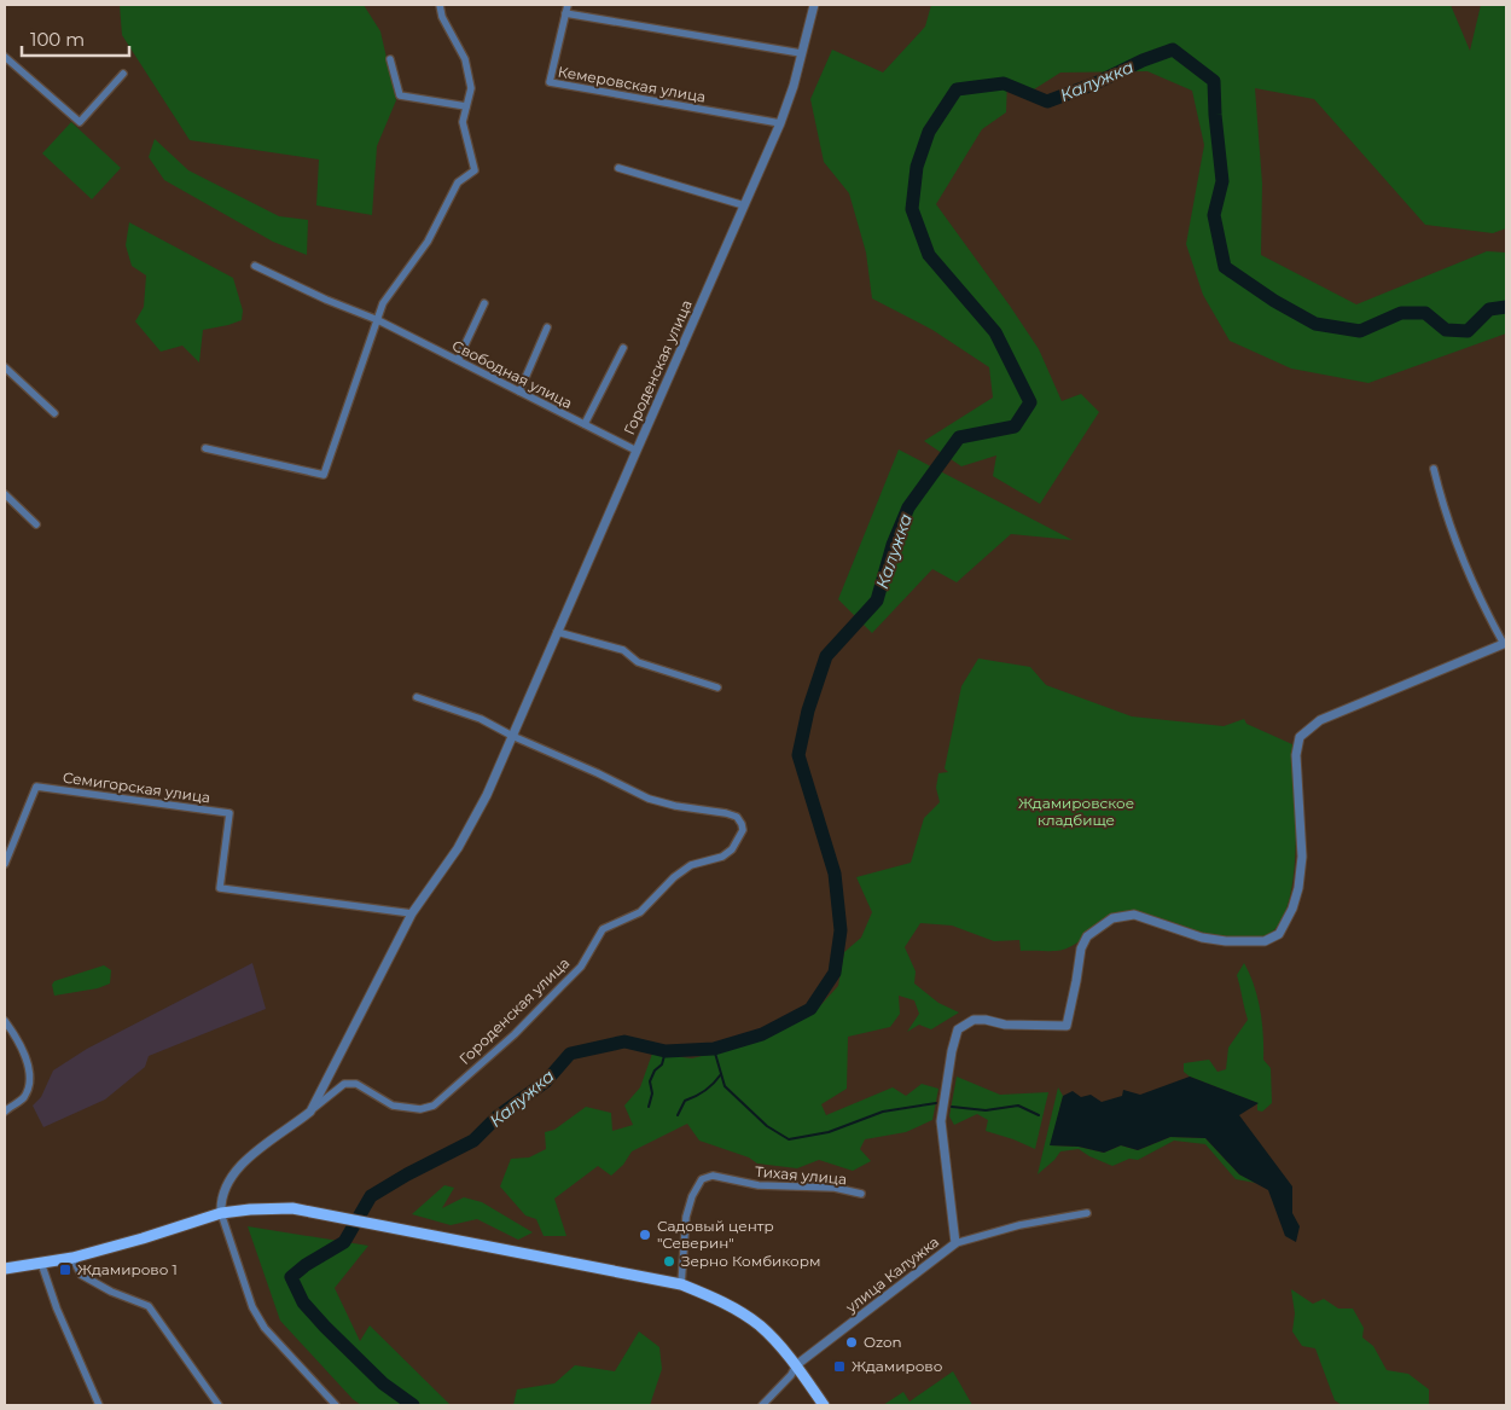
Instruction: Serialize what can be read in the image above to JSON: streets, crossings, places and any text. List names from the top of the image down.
{
  "streets": {
    "street": [
      "Кемеровская улица",
      "Городенская улица",
      "Свободная улица",
      "Семигорская улица",
      "Тихая улица",
      "улица Калужка"
    ]
  },
  "crossings": [
    ["Кемеровская улица", "Городенская улица"],
    ["Городенская улица", "Свободная улица"],
    ["Городенская улица", "Семигорская улица"]
  ],
  "water": ["Калужка"],
  "parks": ["Ждамировское кладбище"],
  "places": {
    "other": ["Садовый центр \"Северин\"", "Зерно Комбикорм", "Ozon"],
    "transit": ["Ждамирово 1", "Ждамирово"]
  },
  "scale_bar": "100 m"
}
